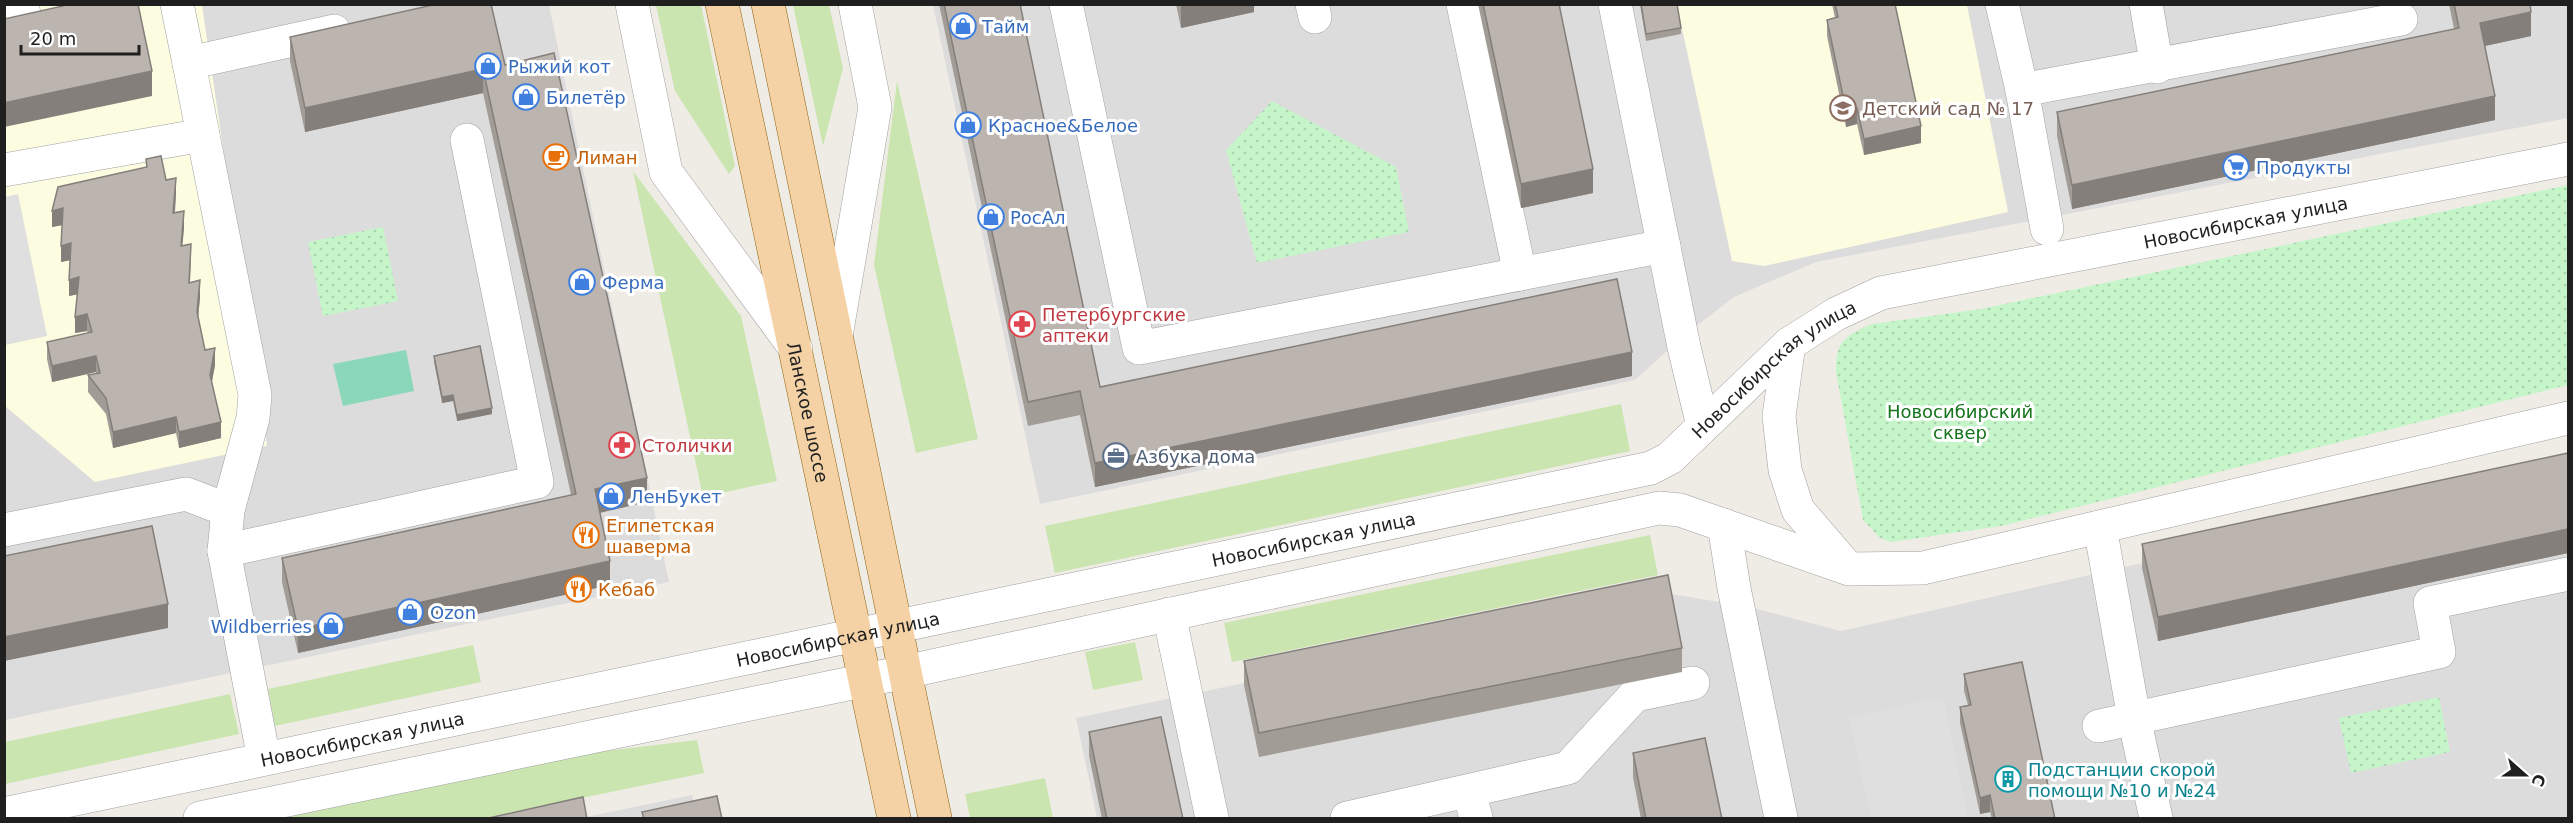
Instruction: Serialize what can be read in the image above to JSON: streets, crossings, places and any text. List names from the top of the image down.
{
  "streets": {
    "main road": ["Ланское шоссе"],
    "street": ["Новосибирская улица"]
  },
  "crossings": [
    ["Новосибирская улица", "Ланское шоссе"]
  ],
  "parks": ["Новосибирский сквер"],
  "places": {
    "shop": [
      "Тайм",
      "Рыжий кот",
      "Билетёр",
      "Красное&Белое",
      "РосАл",
      "Ферма",
      "ЛенБукет",
      "Ozon",
      "Wildberries"
    ],
    "school or university": ["Детский сад № 17"],
    "cafe": ["Лиман"],
    "supermarket": ["Продукты"],
    "pharmacy": ["Петербургские аптеки", "Столички"],
    "office": ["Азбука дома"],
    "restaurant": ["Египетская шаверма", "Кебаб"],
    "building": ["Подстанции скорой помощи №10 и №24"]
  },
  "scale_bar": "20 m",
  "north": "right"
}
